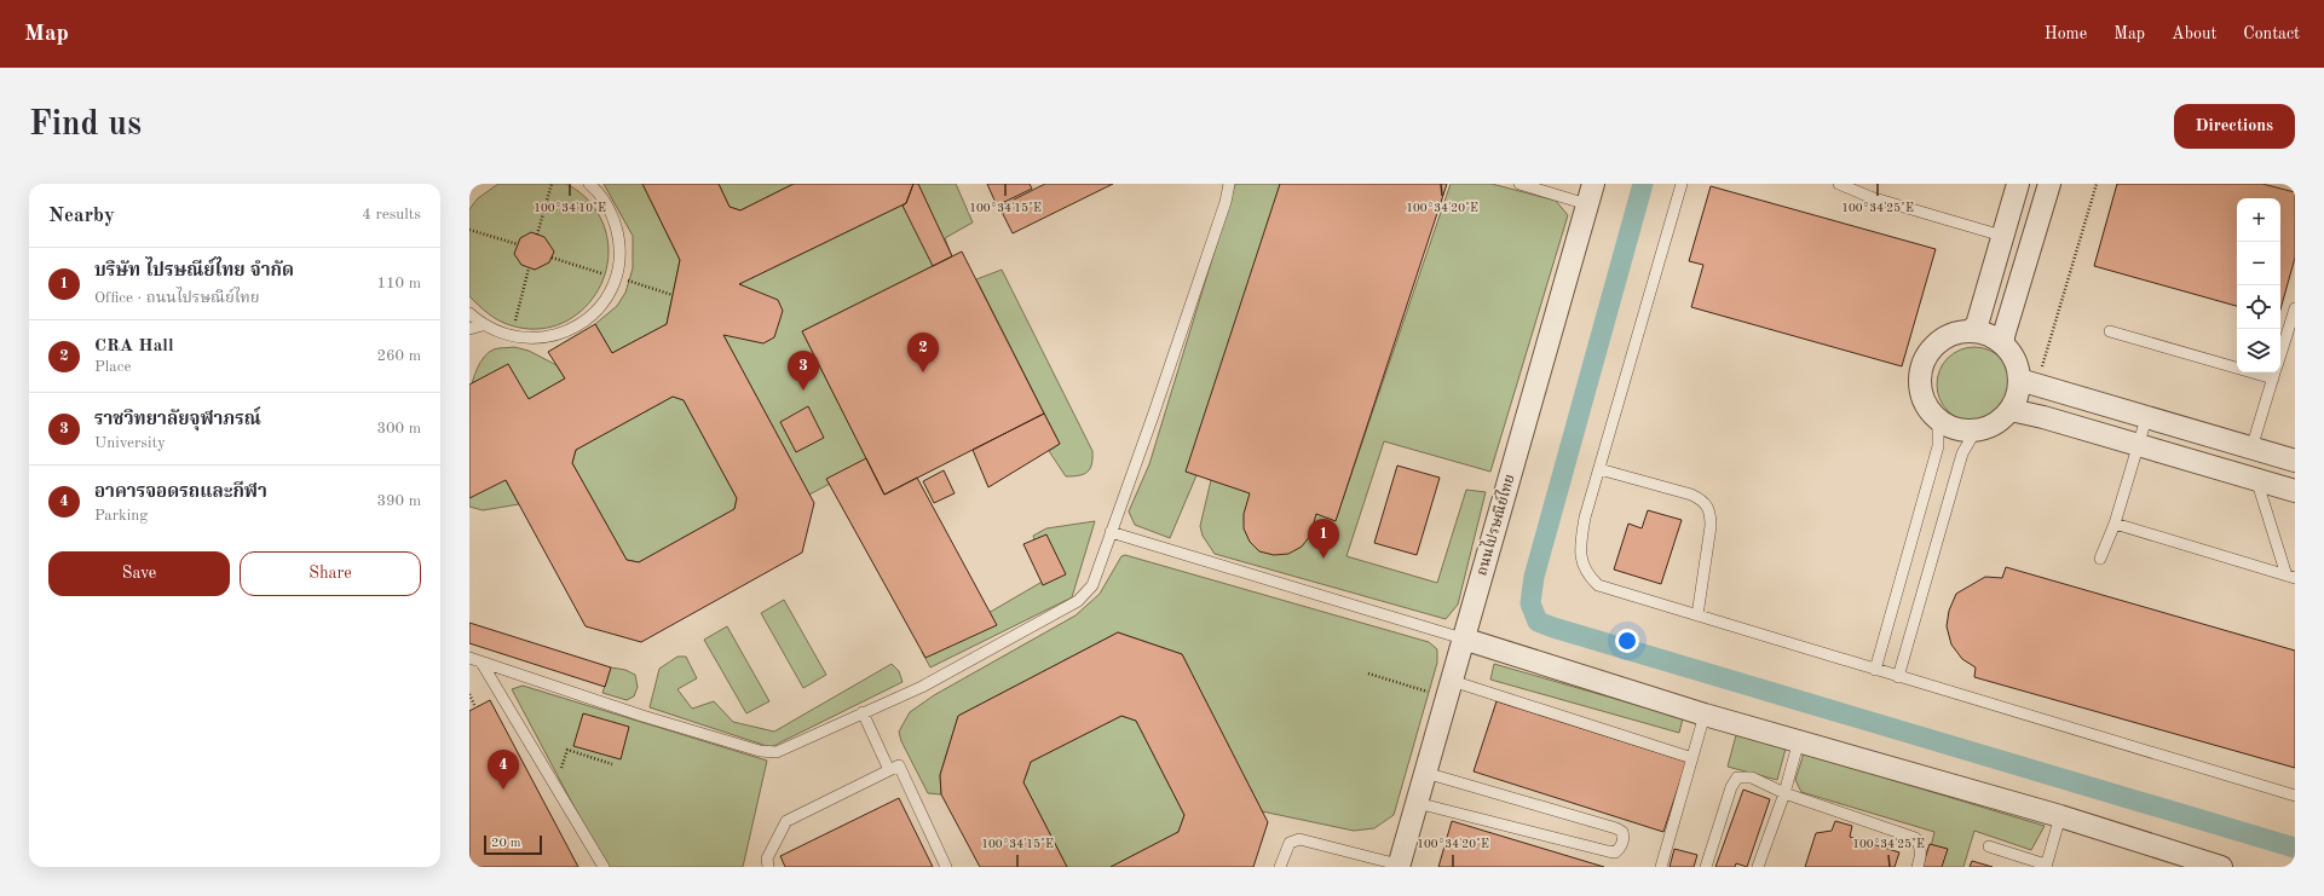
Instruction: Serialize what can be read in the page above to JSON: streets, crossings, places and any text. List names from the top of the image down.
{
  "streets": {
    "street": ["ถนนไปรษณีย์ไทย"]
  },
  "scale_bar": "20 m",
  "page": {
    "header": "Map",
    "nav": [
      "Home",
      "Map",
      "About",
      "Contact"
    ],
    "buttons": [
      "Directions",
      ["Save", "Share"]
    ],
    "title": "Find us",
    "heading": ["Nearby", "4 results"],
    "map_buttons": ["+", "−"],
    "list": [
      {
        "mark": "1",
        "name": "บริษัท ไปรษณีย์ไทย จำกัด",
        "note": "Office · ถนนไปรษณีย์ไทย",
        "value": "110 m"
      },
      {
        "mark": "2",
        "name": "CRA Hall",
        "note": "Place",
        "value": "260 m"
      },
      {
        "mark": "3",
        "name": "ราชวิทยาลัยจุฬาภรณ์",
        "note": "University",
        "value": "300 m"
      },
      {
        "mark": "4",
        "name": "อาคารจอดรถและกีฬา",
        "note": "Parking",
        "value": "390 m"
      }
    ],
    "pins": [
      "2",
      "3",
      "1",
      "4"
    ],
    "scale": "20 m"
  },
  "coordinates": [
    "100°34'10\"E",
    "100°34'15\"E",
    "100°34'20\"E",
    "100°34'25\"E"
  ]
}
